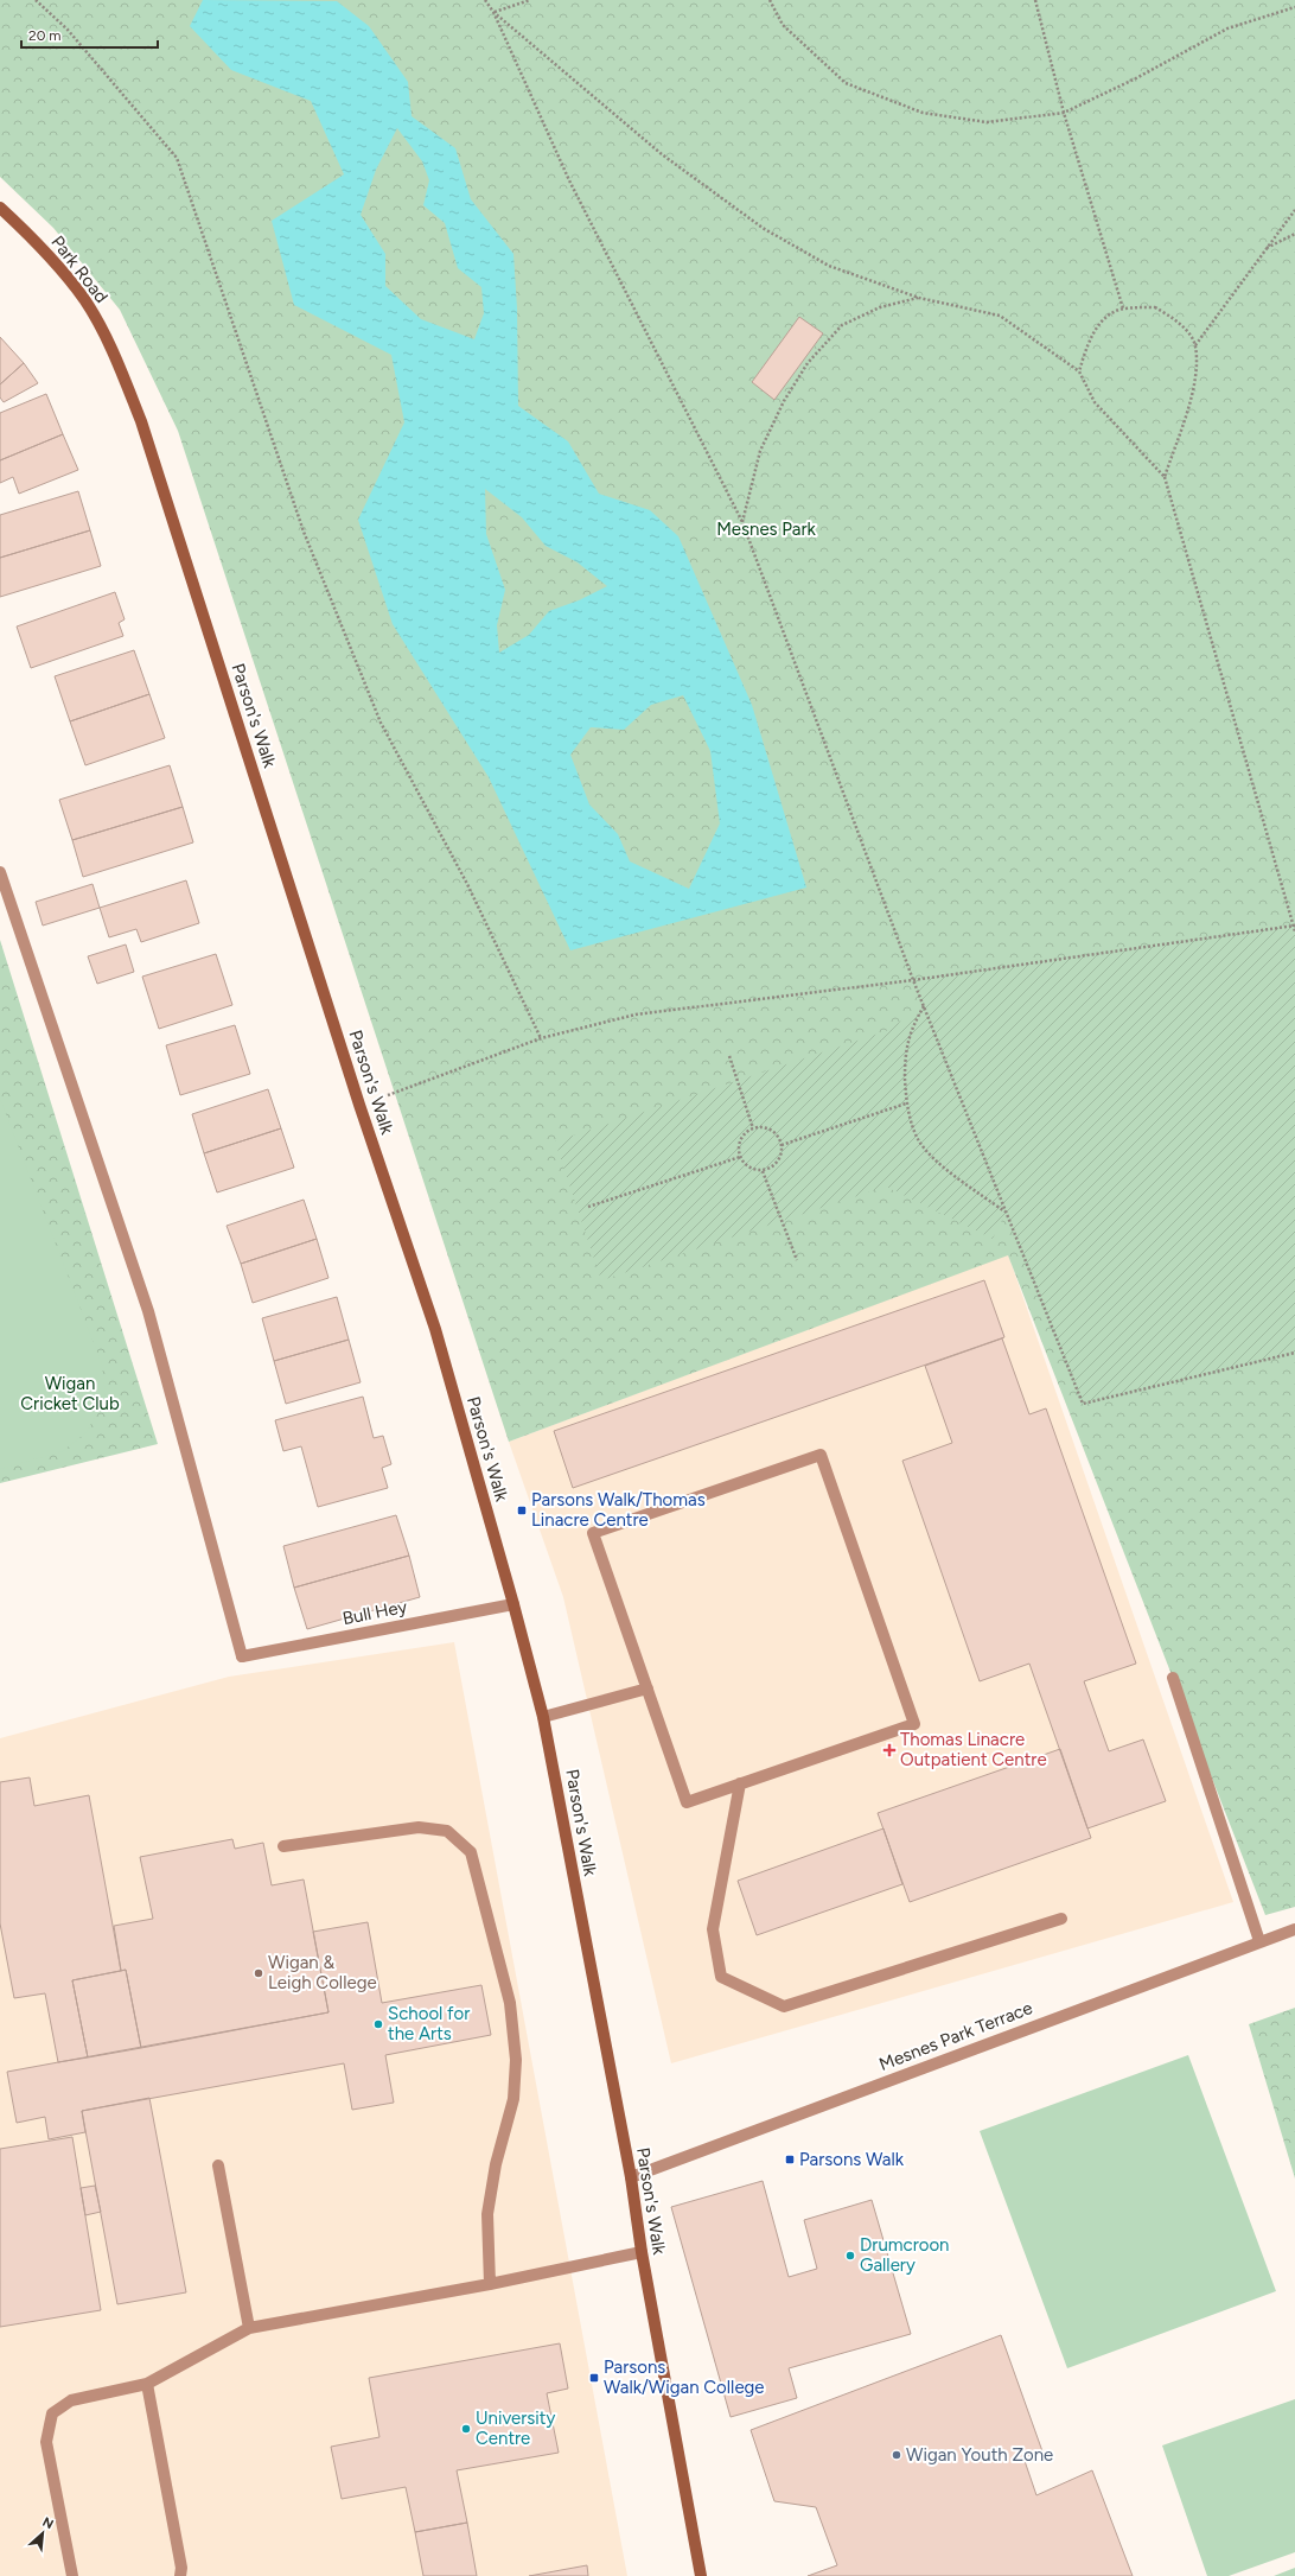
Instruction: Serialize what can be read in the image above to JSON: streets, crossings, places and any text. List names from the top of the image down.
{
  "streets": {
    "main road": ["Park Road", "Parson's Walk"],
    "street": ["Bull Hey", "Mesnes Park Terrace"]
  },
  "crossings": [
    ["Park Road", "Parson's Walk"],
    ["Parson's Walk", "Bull Hey"],
    ["Parson's Walk", "Mesnes Park Terrace"]
  ],
  "parks": ["Mesnes Park", "Wigan Cricket Club"],
  "places": {
    "transit": ["Parsons Walk/Thomas Linacre Centre", "Parsons Walk", "Parsons Walk/Wigan College"],
    "health": ["Thomas Linacre Outpatient Centre"],
    "other": [
      "Wigan & Leigh College",
      "School for the Arts",
      "Drumcroon Gallery",
      "University Centre",
      "Wigan Youth Zone"
    ]
  },
  "scale_bar": "20 m",
  "north": "top right"
}
